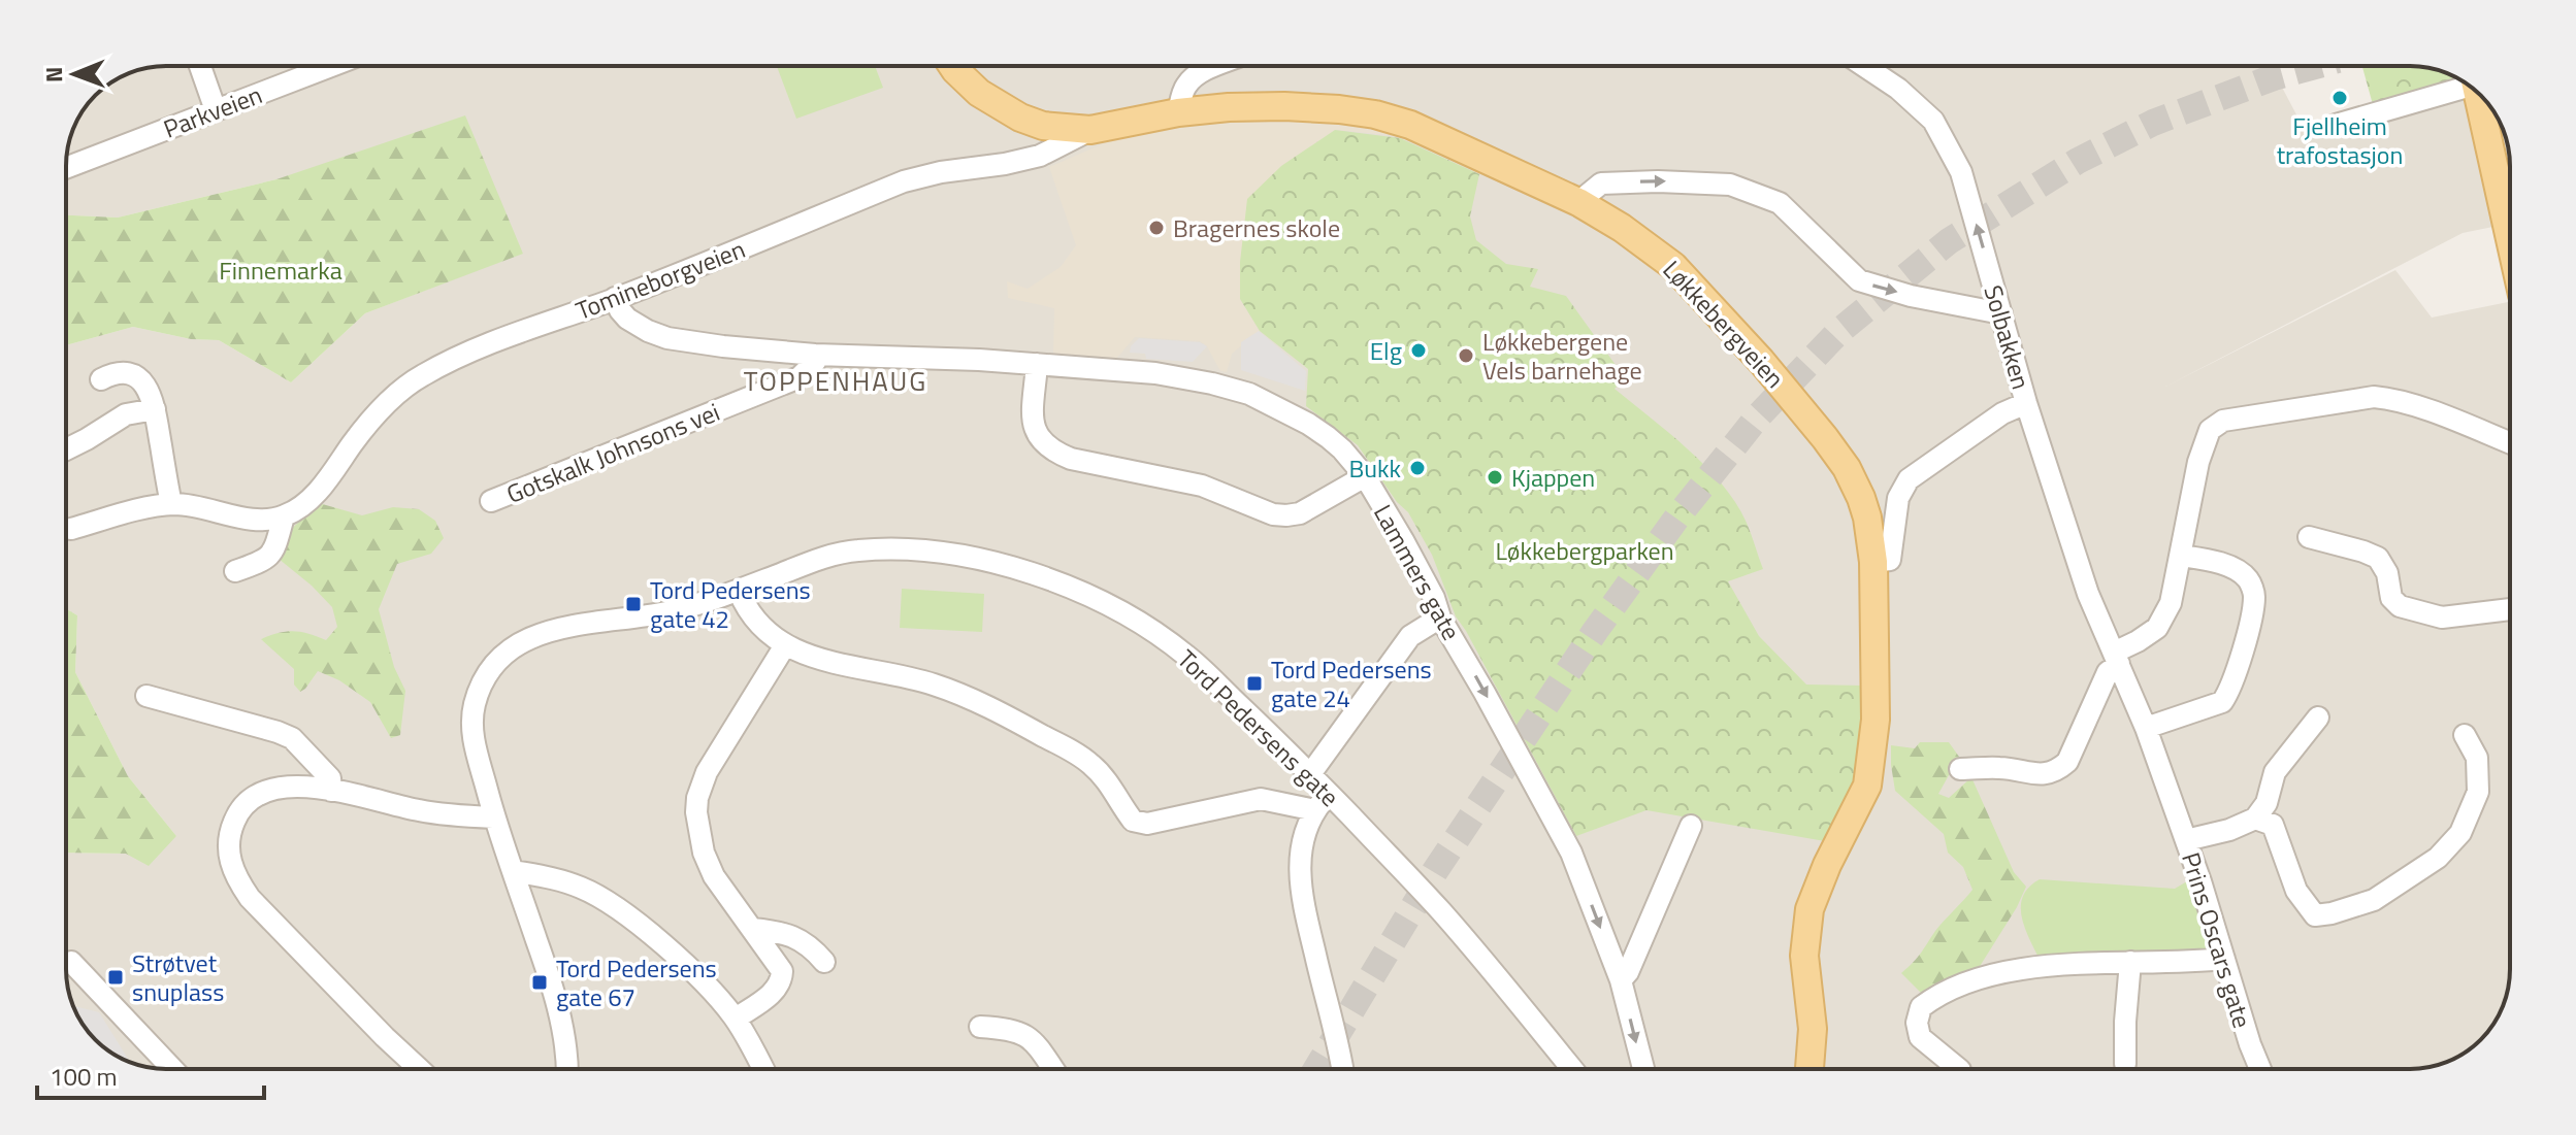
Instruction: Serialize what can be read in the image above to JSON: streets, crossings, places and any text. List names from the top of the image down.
{
  "streets": {
    "main road": ["Løkkebergveien"],
    "street": [
      "Parkveien",
      "Tomineborgveien",
      "Solbakken",
      "Gotskalk Johnsons vei",
      "Lammers gate",
      "Tord Pedersens gate",
      "Prins Oscars gate"
    ]
  },
  "crossings": [
    ["Tomineborgveien", "Løkkebergveien"],
    ["Tomineborgveien", "Lammers gate"],
    ["Solbakken", "Prins Oscars gate"],
    ["Gotskalk Johnsons vei", "Lammers gate"]
  ],
  "one_way": ["Solbakken"],
  "districts": ["TOPPENHAUG"],
  "parks": ["Finnemarka", "Løkkebergparken"],
  "places": {
    "other": [
      "Fjellheim trafostasjon",
      "Bragernes skole",
      "Elg",
      "Løkkebergene Vels barnehage",
      "Bukk",
      "Kjappen"
    ],
    "transit": [
      "Tord Pedersens gate 42",
      "Tord Pedersens gate 24",
      "Strøtvet snuplass",
      "Tord Pedersens gate 67"
    ]
  },
  "scale_bar": "100 m",
  "north": "left"
}
